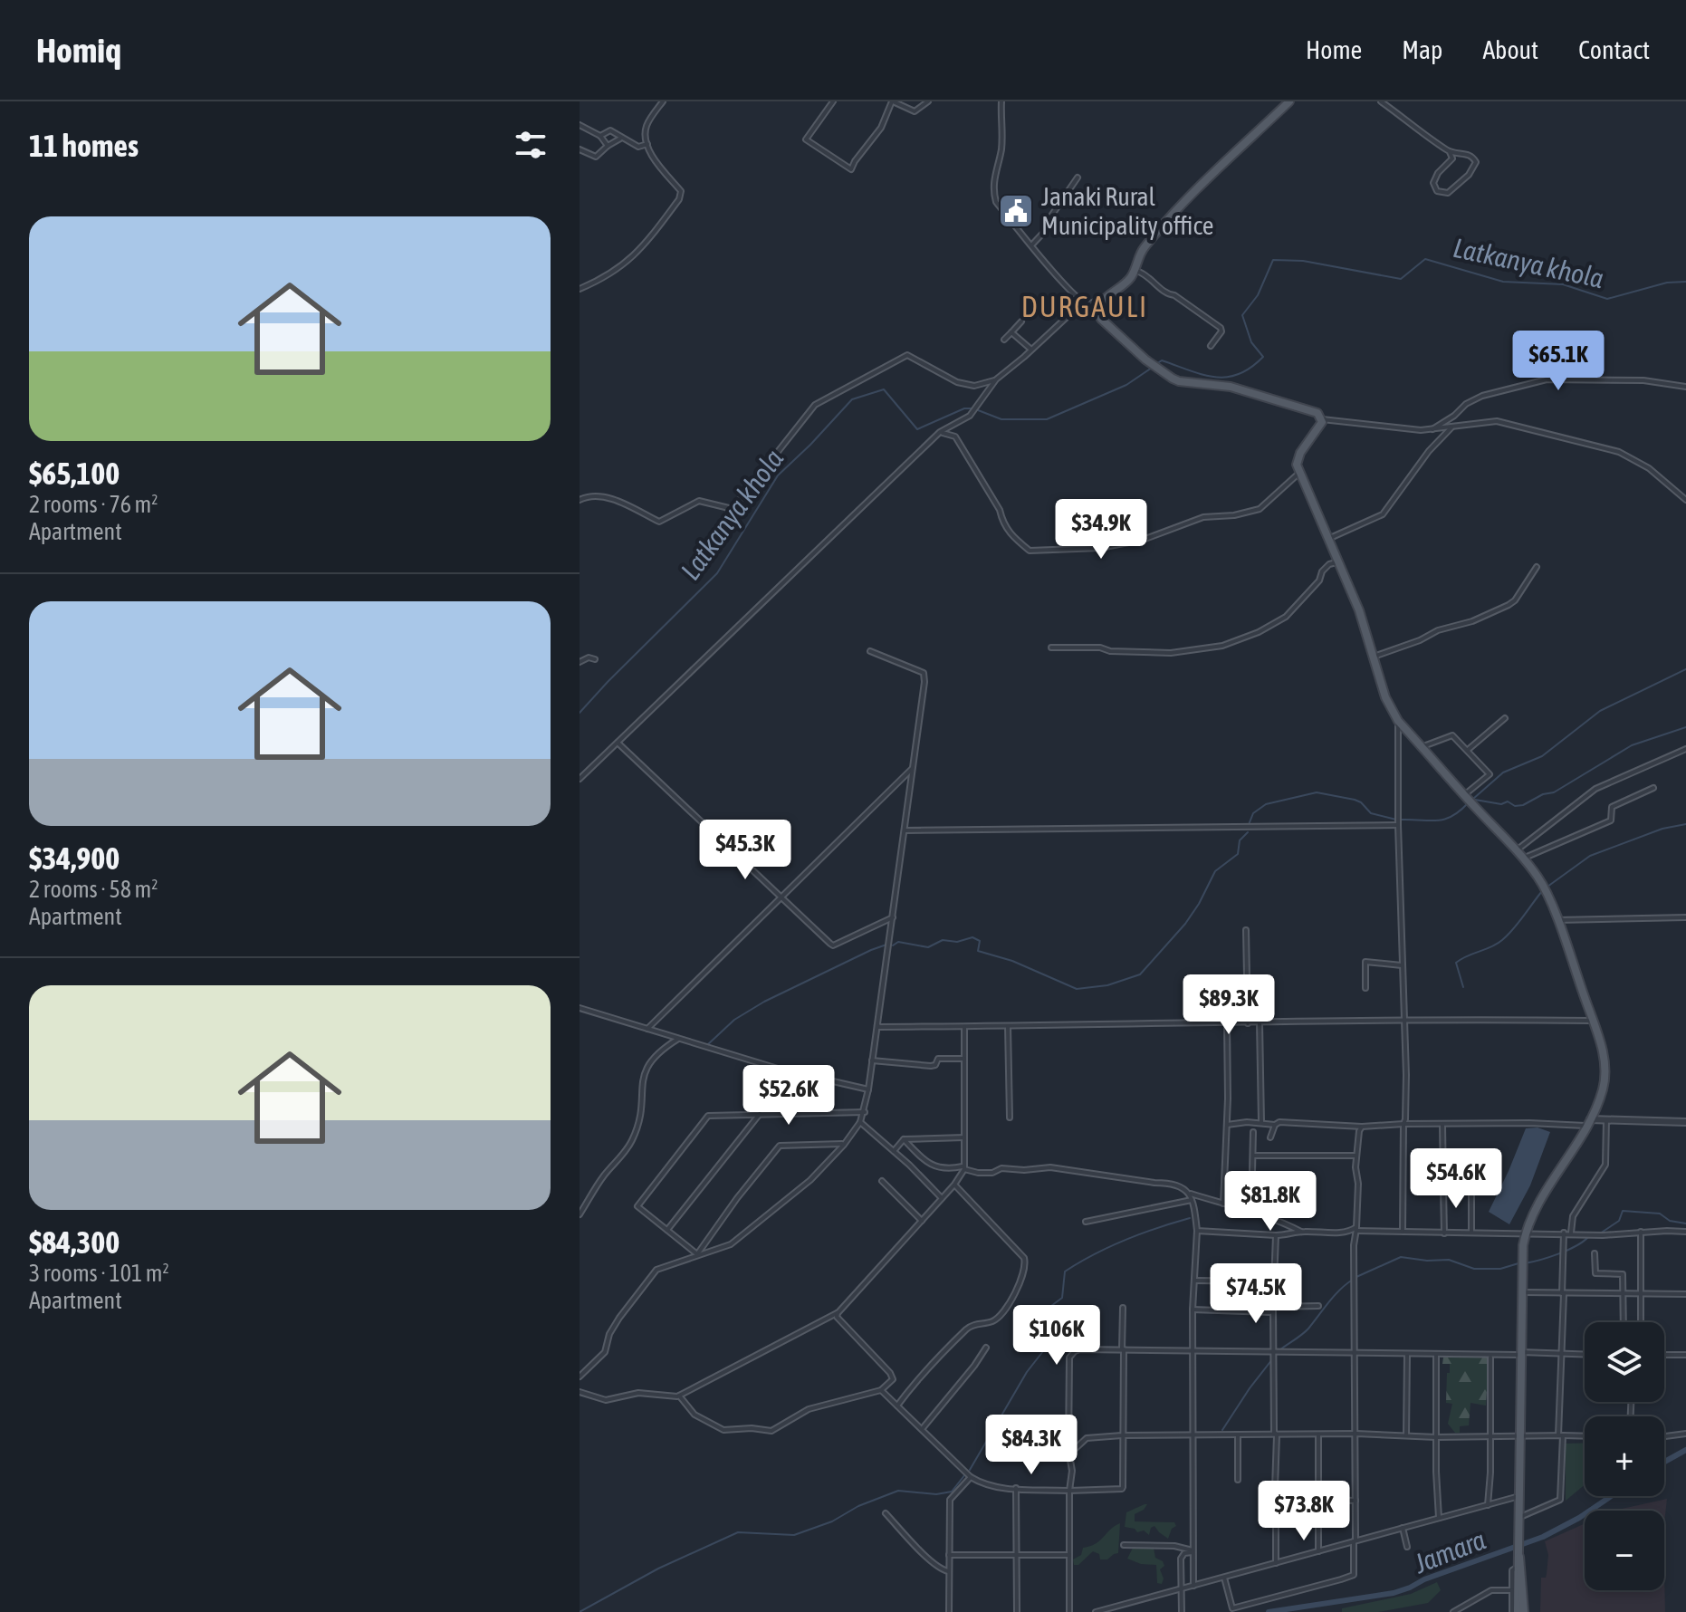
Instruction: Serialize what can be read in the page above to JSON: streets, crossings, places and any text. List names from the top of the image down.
{
  "districts": ["DURGAULI"],
  "water": ["Latkanya khola", "Jamara"],
  "places": {
    "public building": ["Janaki Rural Municipality office"]
  },
  "page": {
    "header": "Homiq",
    "nav": [
      "Home",
      "Map",
      "About",
      "Contact"
    ],
    "heading": "11 homes",
    "list": [
      {
        "name": "$65,100",
        "note": "2 rooms · 76 m² · Apartment"
      },
      {
        "name": "$34,900",
        "note": "2 rooms · 58 m² · Apartment"
      },
      {
        "name": "$84,300",
        "note": "3 rooms · 101 m² · Apartment"
      }
    ],
    "price": [
      "$65.1K",
      "$34.9K",
      "$45.3K",
      "$89.3K",
      "$52.6K",
      "$54.6K",
      "$81.8K",
      "$74.5K",
      "$106K",
      "$84.3K",
      "$73.8K"
    ],
    "map_buttons": ["+", "−"]
  }
}
